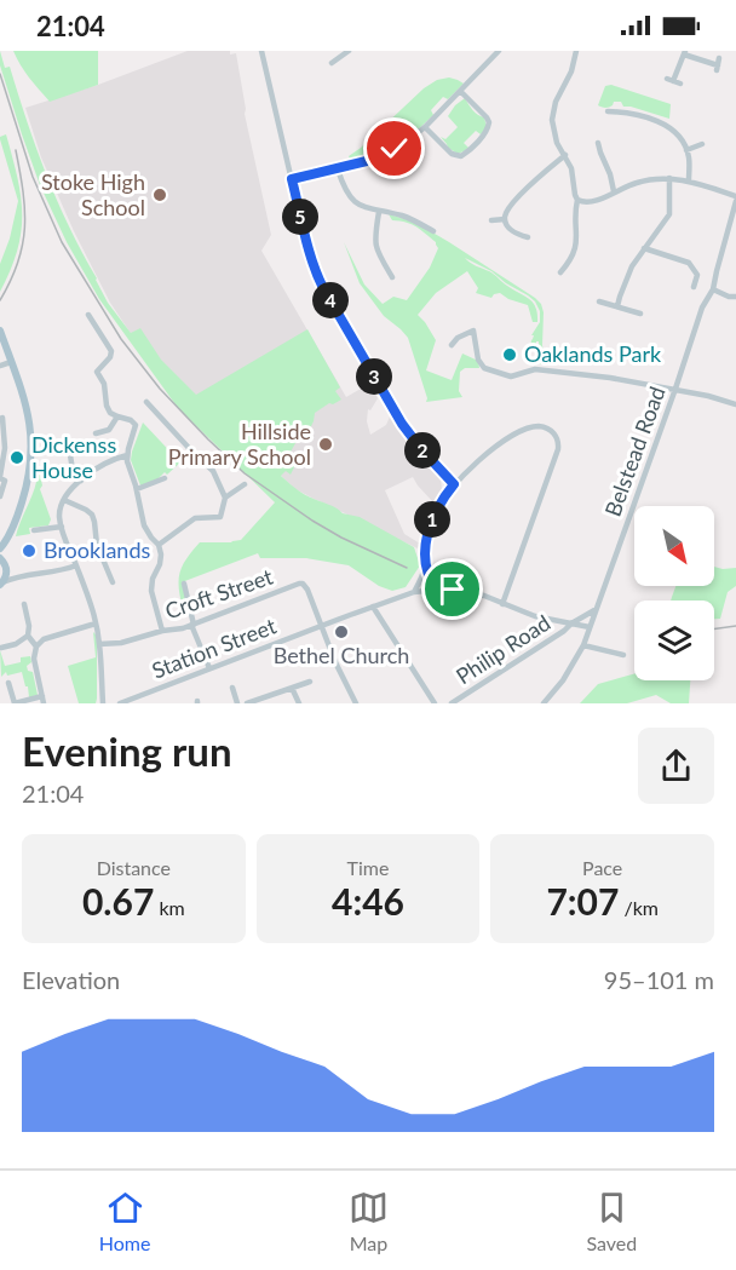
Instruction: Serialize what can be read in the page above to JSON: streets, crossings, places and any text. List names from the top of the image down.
{
  "streets": {
    "street": [
      "Belstead Road",
      "Croft Street",
      "Station Street",
      "Philip Road"
    ]
  },
  "crossings": [
    ["Belstead Road", "Station Street"],
    ["Belstead Road", "Philip Road"],
    ["Croft Street", "Station Street"],
    ["Station Street", "Philip Road"]
  ],
  "places": [
    "Stoke High School",
    "Oaklands Park",
    "Hillside Primary School",
    "Dickenss House",
    "Brooklands",
    "Bethel Church"
  ],
  "north": "bottom right",
  "page": {
    "status": "21:04",
    "pins": [
      "5",
      "4",
      "3",
      "2",
      "1"
    ],
    "heading": ["Evening run", "21:04"],
    "stats": [
      ["Distance", "0.67 km"],
      ["Time", "4:46"],
      ["Pace", "7:07 /km"]
    ],
    "chart": ["Elevation", "95–101 m"],
    "tabs": ["Home", "Map", "Saved"]
  }
}
